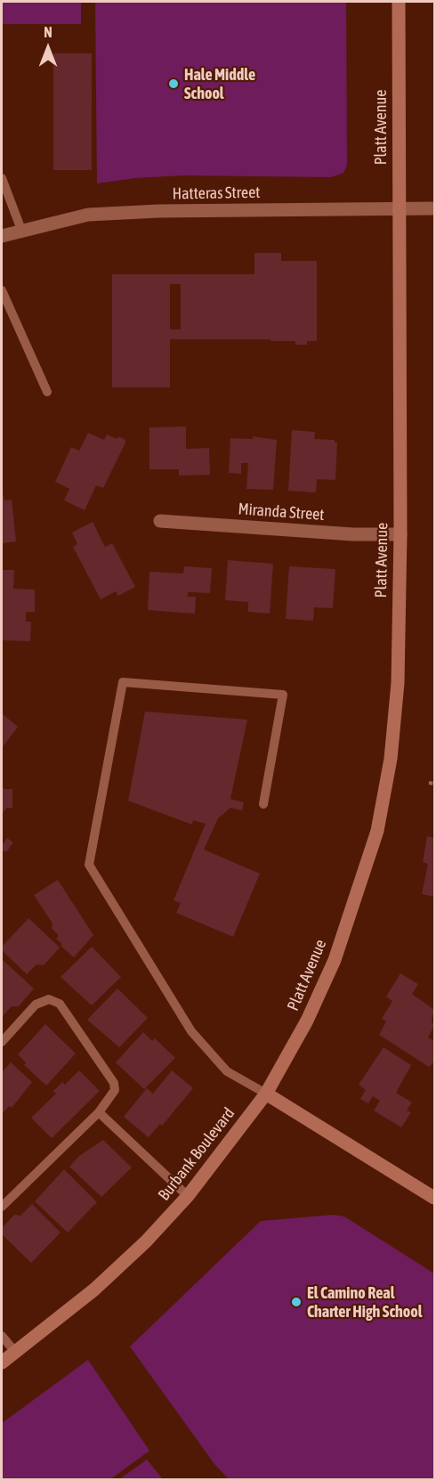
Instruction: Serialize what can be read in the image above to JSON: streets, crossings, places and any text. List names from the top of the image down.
{
  "streets": {
    "main road": ["Platt Avenue", "Burbank Boulevard"],
    "street": ["Hatteras Street", "Miranda Street"]
  },
  "crossings": [
    ["Platt Avenue", "Hatteras Street"],
    ["Platt Avenue", "Miranda Street"],
    ["Platt Avenue", "Burbank Boulevard"]
  ],
  "places": ["Hale Middle School", "El Camino Real Charter High School"],
  "north": "top"
}
